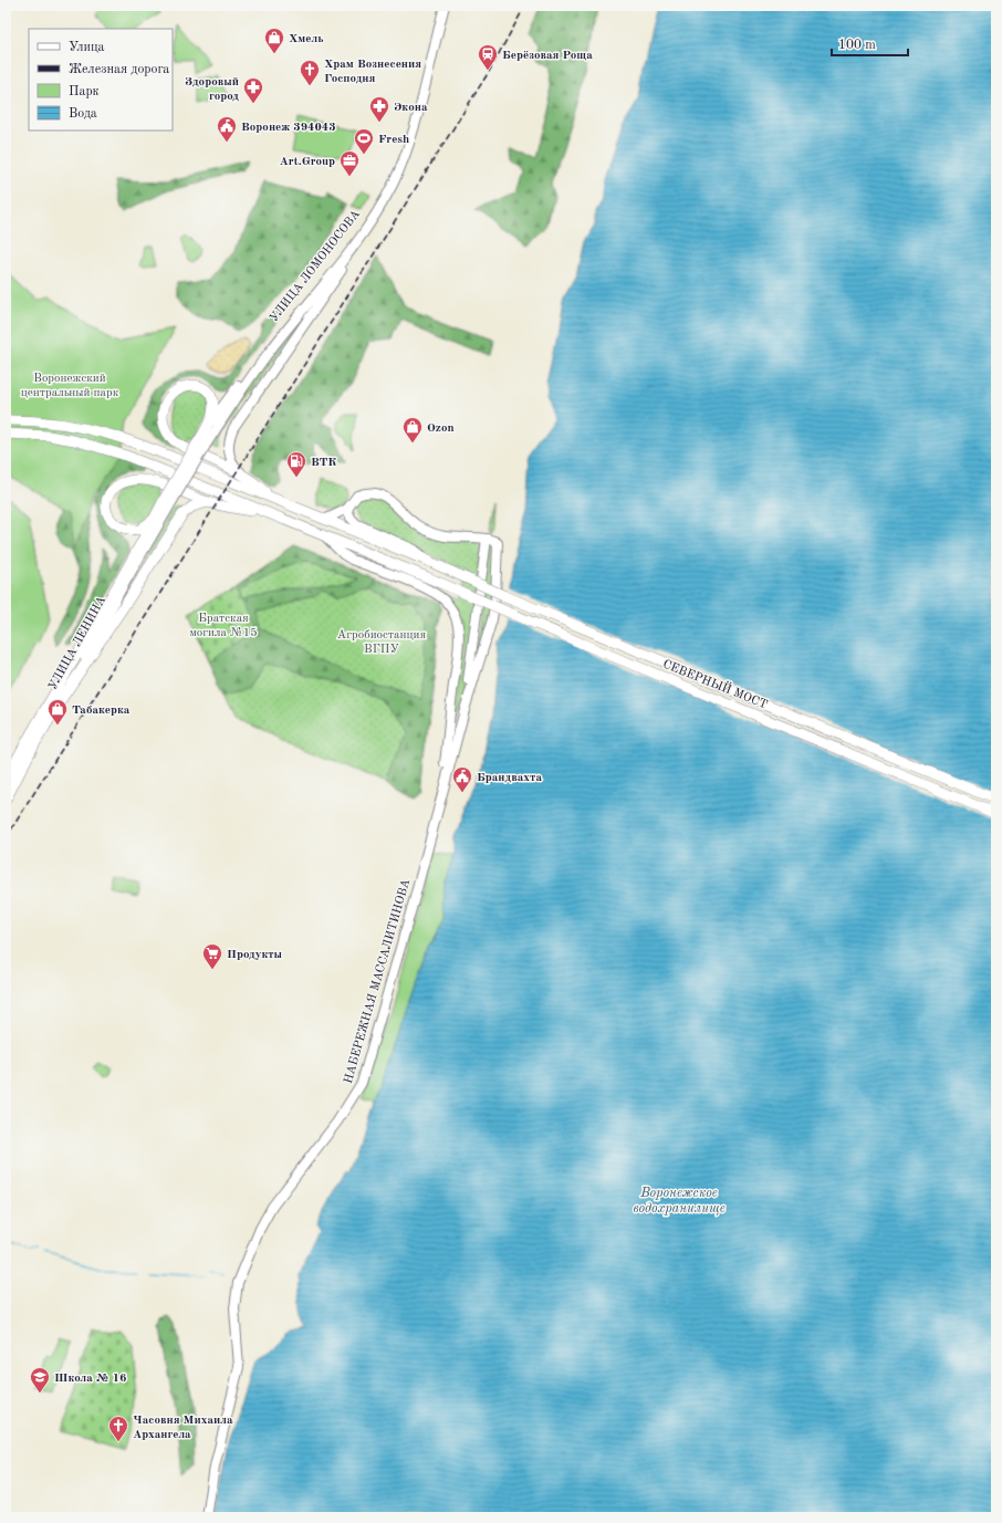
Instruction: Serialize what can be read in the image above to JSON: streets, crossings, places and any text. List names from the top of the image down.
{
  "streets": {
    "main road": [
      "УЛИЦА ЛОМОНОСОВА",
      "УЛИЦА ЛЕНИНА",
      "СЕВЕРНЫЙ МОСТ",
      "НАБЕРЕЖНАЯ МАССАЛИТИНОВА"
    ]
  },
  "water": ["Воронежское водохранилище"],
  "parks": ["Воронежский центральный парк", "Братская могила №15", "Агробиостанция ВГПУ"],
  "places": {
    "shop": ["Хмель", "Ozon", "Табакерка"],
    "station": ["Берёзовая Роща"],
    "church": ["Храм Вознесения Господня", "Часовня Михаила Архангела"],
    "pharmacy": ["Здоровый город", "Экона"],
    "public building": ["Воронеж 394043", "Брандвахта"],
    "sports": ["Fresh"],
    "office": ["Art.Group"],
    "fuel station": ["ВТК"],
    "supermarket": ["Продукты"],
    "school or university": ["Школа № 16"]
  },
  "legend": [
    "Улица",
    "Железная дорога",
    "Парк",
    "Вода"
  ],
  "scale_bar": "100 m"
}
